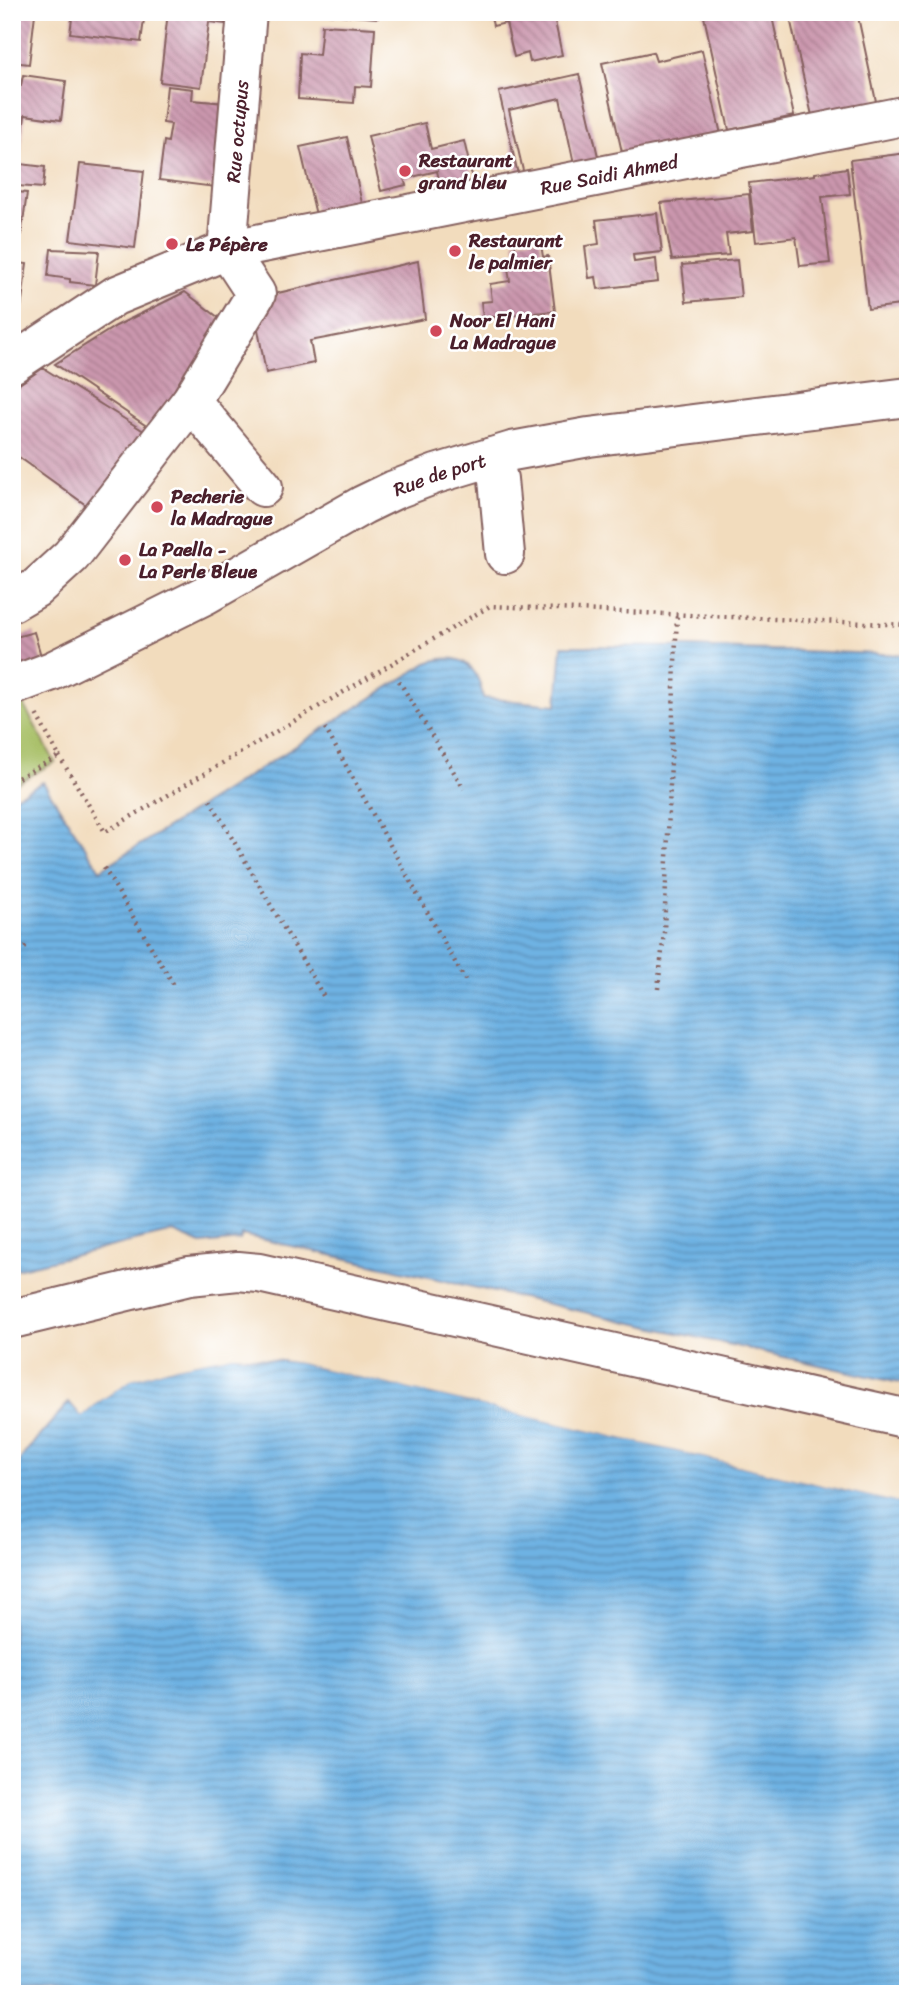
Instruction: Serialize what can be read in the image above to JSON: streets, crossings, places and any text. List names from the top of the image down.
{
  "streets": {
    "street": ["Rue octupus", "Rue Saidi Ahmed", "Rue de port"]
  },
  "crossings": [
    ["Rue octupus", "Rue Saidi Ahmed"]
  ],
  "places": [
    "Restaurant grand bleu",
    "Le Pépère",
    "Restaurant le palmier",
    "Noor El Hani La Madrague",
    "Pecherie la Madrague",
    "La Paella - La Perle Bleue"
  ]
}
